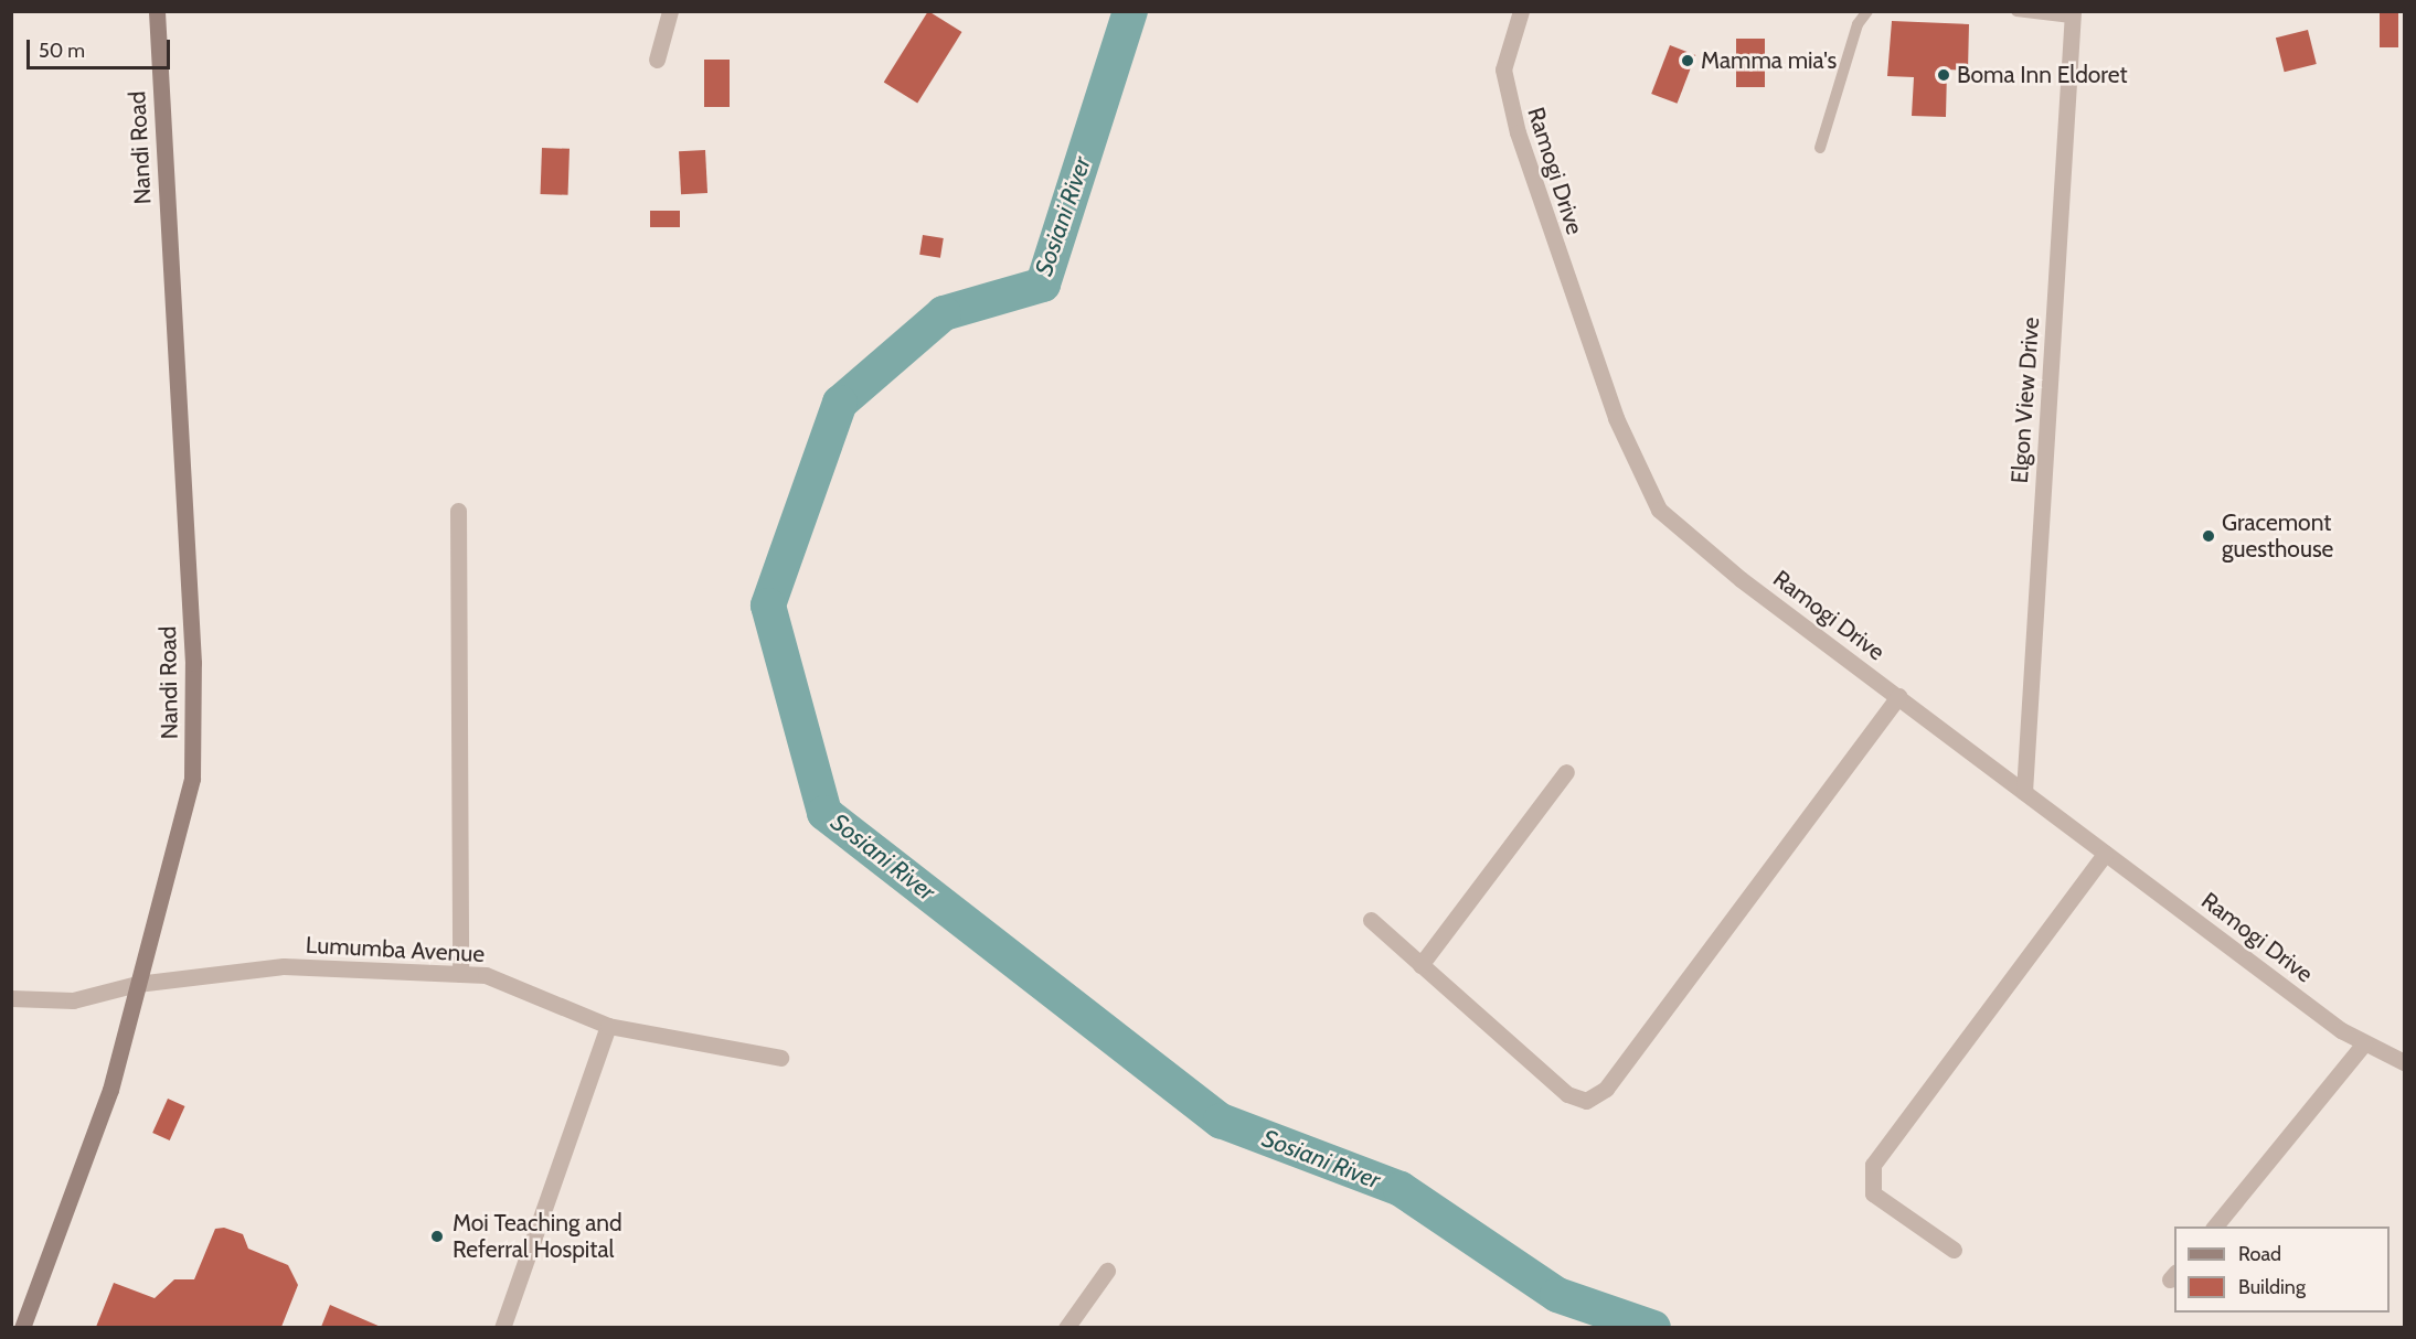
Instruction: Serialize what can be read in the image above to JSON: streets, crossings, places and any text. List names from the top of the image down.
{
  "streets": {
    "street": [
      "Nandi Road",
      "Ramogi Drive",
      "Elgon View Drive",
      "Lumumba Avenue"
    ]
  },
  "crossings": [
    ["Nandi Road", "Lumumba Avenue"],
    ["Ramogi Drive", "Elgon View Drive"]
  ],
  "water": ["Sosiani River"],
  "places": [
    "Mamma mia's",
    "Boma Inn Eldoret",
    "Gracemont guesthouse",
    "Moi Teaching and Referral Hospital"
  ],
  "legend": ["Road", "Building"],
  "scale_bar": "50 m"
}
